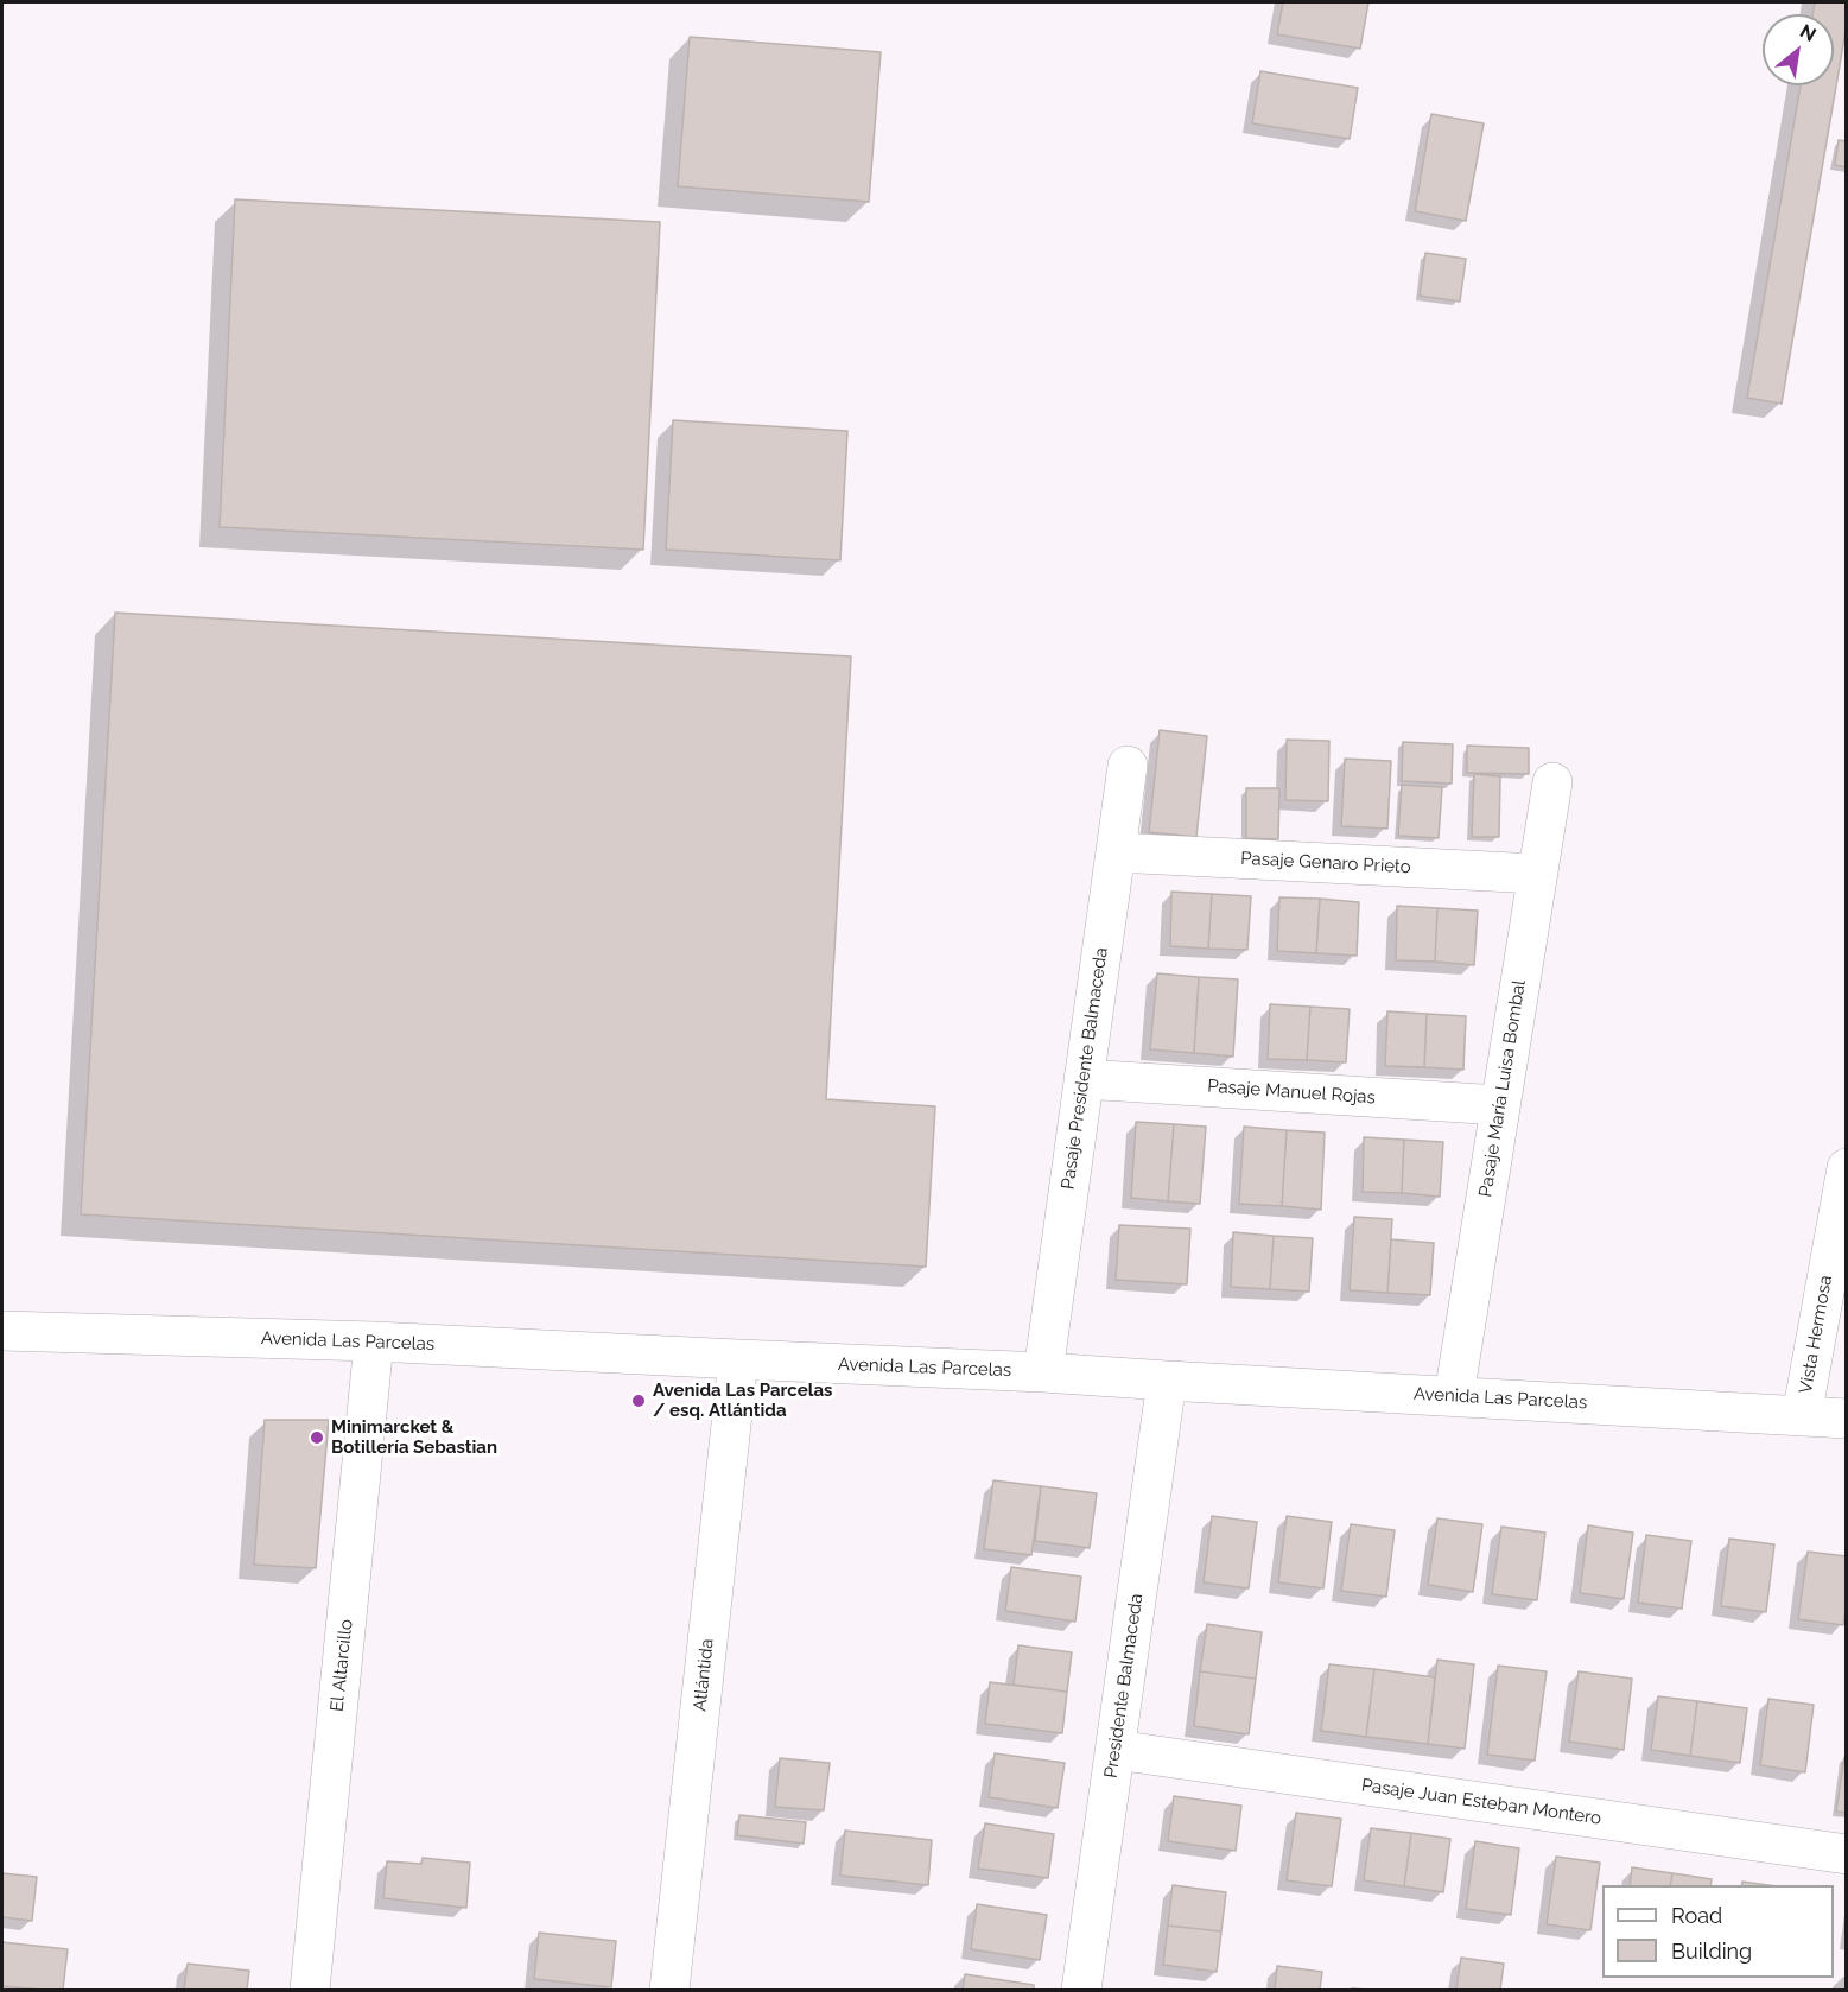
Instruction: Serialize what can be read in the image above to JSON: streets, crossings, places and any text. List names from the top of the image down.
{
  "streets": {
    "street": [
      "Pasaje Genaro Prieto",
      "Pasaje Presidente Balmaceda",
      "Pasaje María Luisa Bombal",
      "Pasaje Manuel Rojas",
      "Vista Hermosa",
      "Avenida Las Parcelas",
      "El Altarcillo",
      "Atlántida",
      "Presidente Balmaceda",
      "Pasaje Juan Esteban Montero"
    ]
  },
  "crossings": [
    ["Pasaje Genaro Prieto", "Pasaje Presidente Balmaceda"],
    ["Pasaje Genaro Prieto", "Pasaje María Luisa Bombal"],
    ["Pasaje Presidente Balmaceda", "Pasaje Manuel Rojas"],
    ["Pasaje Presidente Balmaceda", "Avenida Las Parcelas"],
    ["Pasaje María Luisa Bombal", "Pasaje Manuel Rojas"],
    ["Pasaje María Luisa Bombal", "Avenida Las Parcelas"],
    ["Vista Hermosa", "Avenida Las Parcelas"],
    ["Avenida Las Parcelas", "El Altarcillo"],
    ["Avenida Las Parcelas", "Atlántida"],
    ["Avenida Las Parcelas", "Presidente Balmaceda"],
    ["Presidente Balmaceda", "Pasaje Juan Esteban Montero"]
  ],
  "places": ["Avenida Las Parcelas / esq. Atlántida", "Minimarcket & Botillería Sebastian"],
  "legend": ["Road", "Building"],
  "north": "top right"
}
